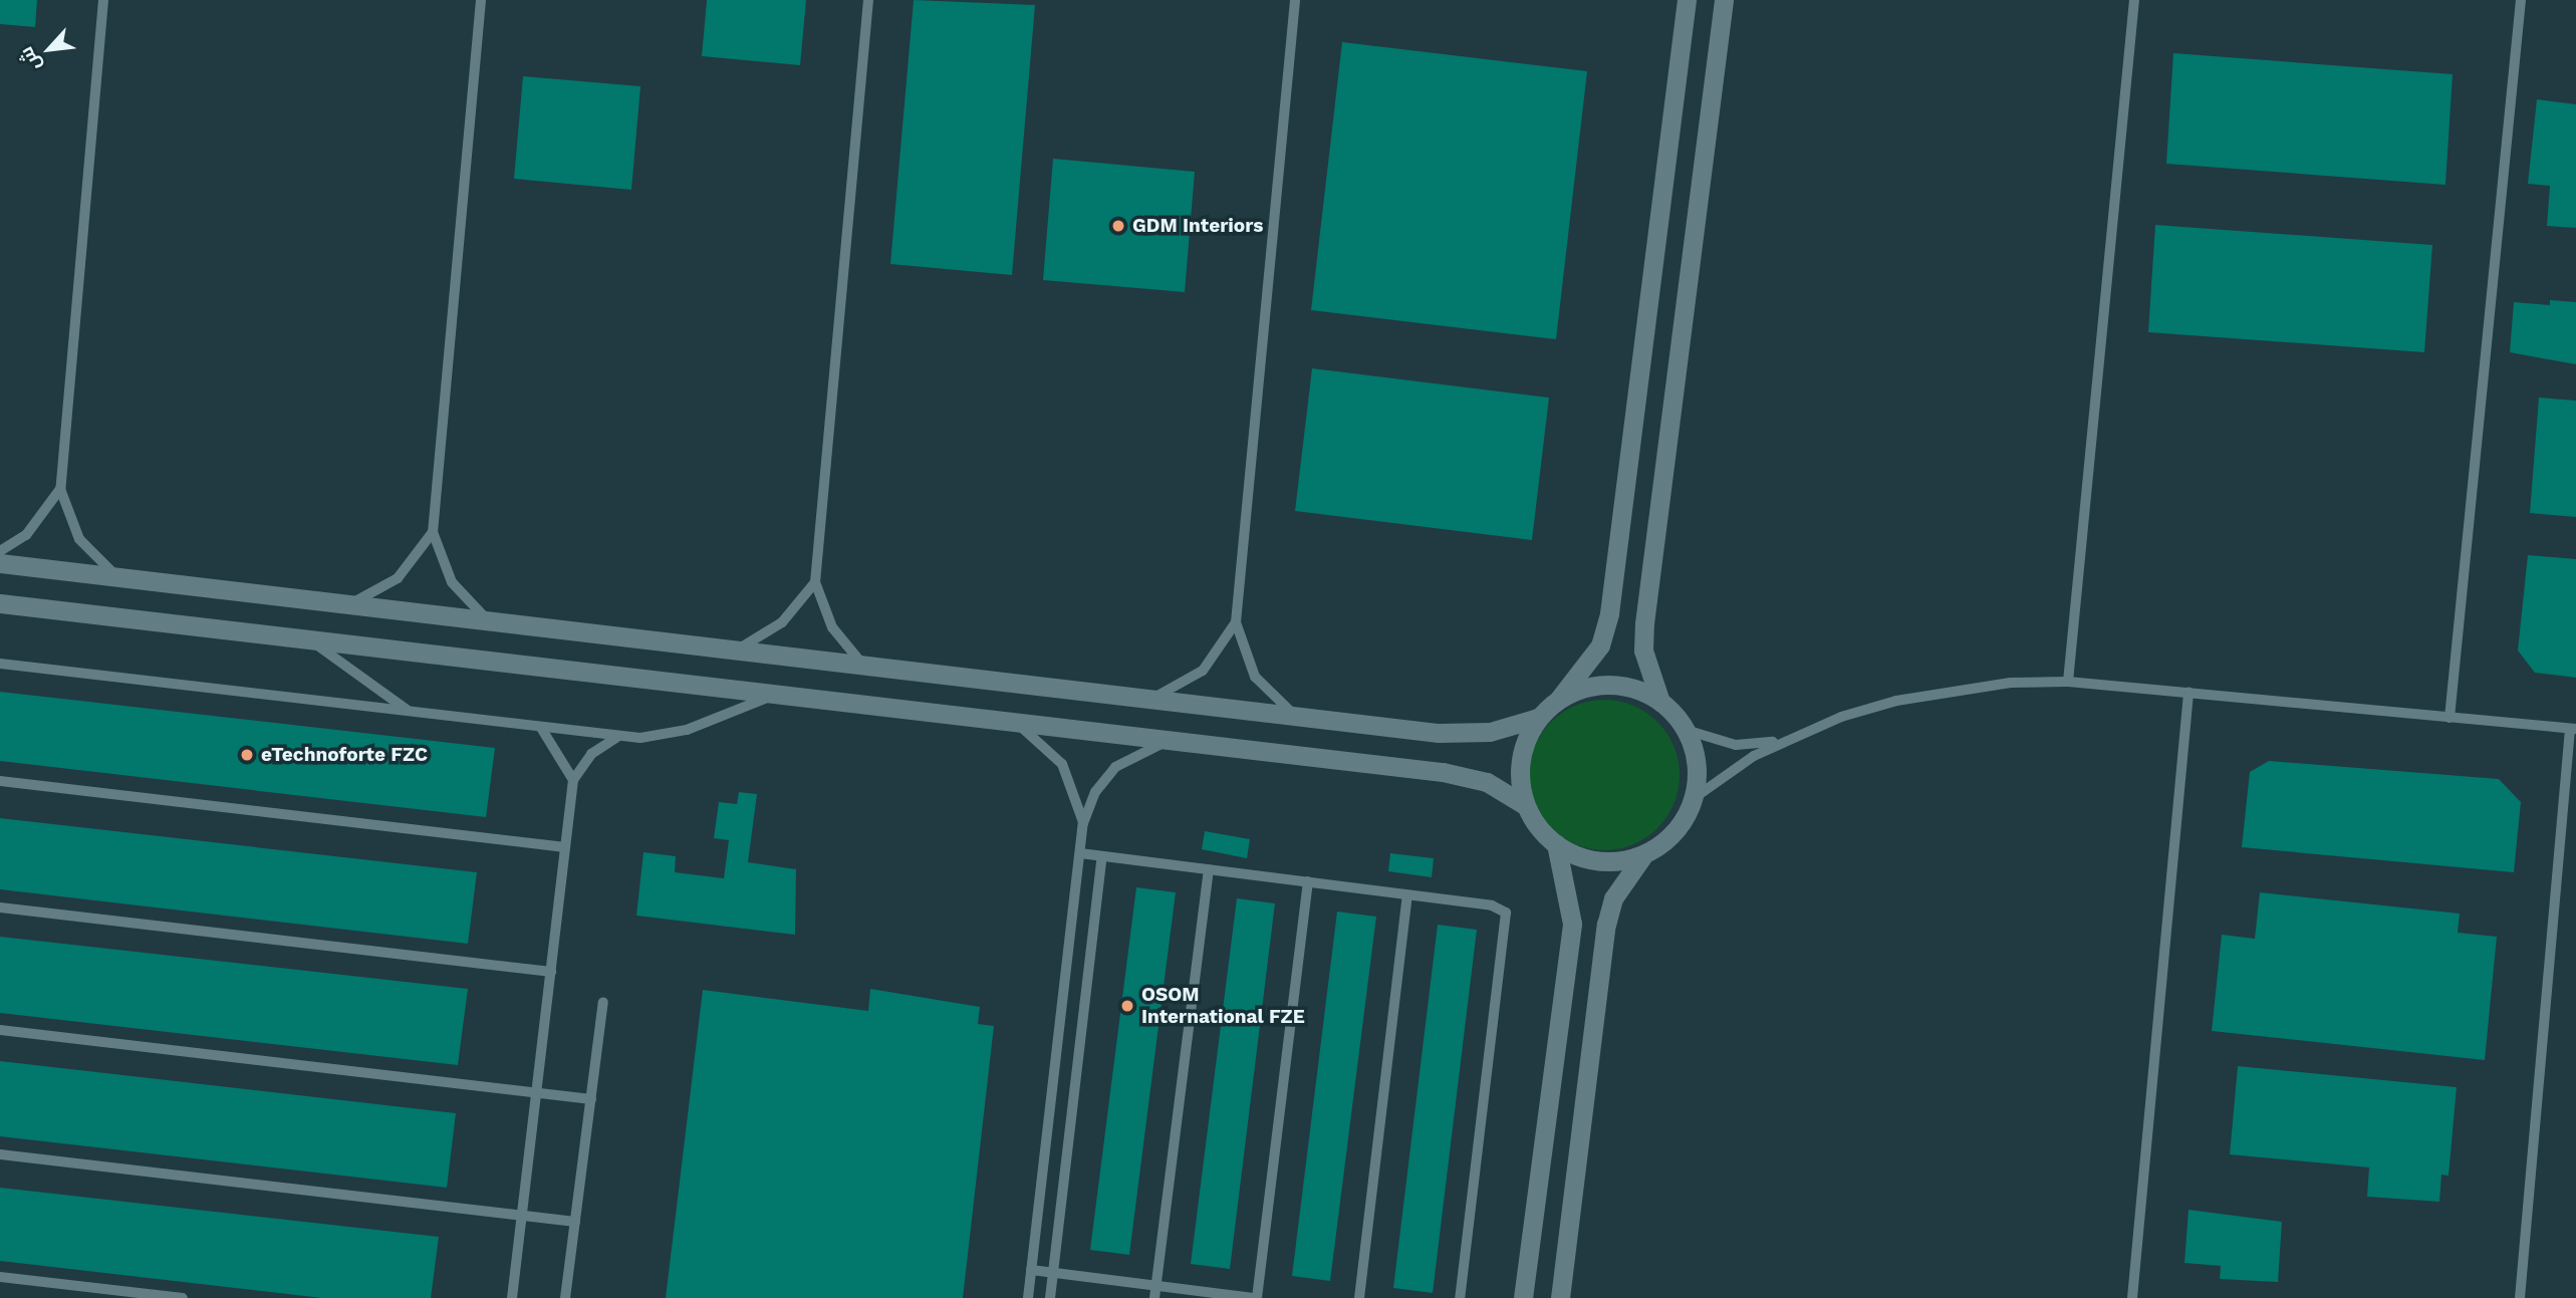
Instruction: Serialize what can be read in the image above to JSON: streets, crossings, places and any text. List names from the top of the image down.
{
  "places": ["GDM Interiors", "eTechnoforte FZC", "OSOM International FZE"],
  "north": "bottom left"
}
